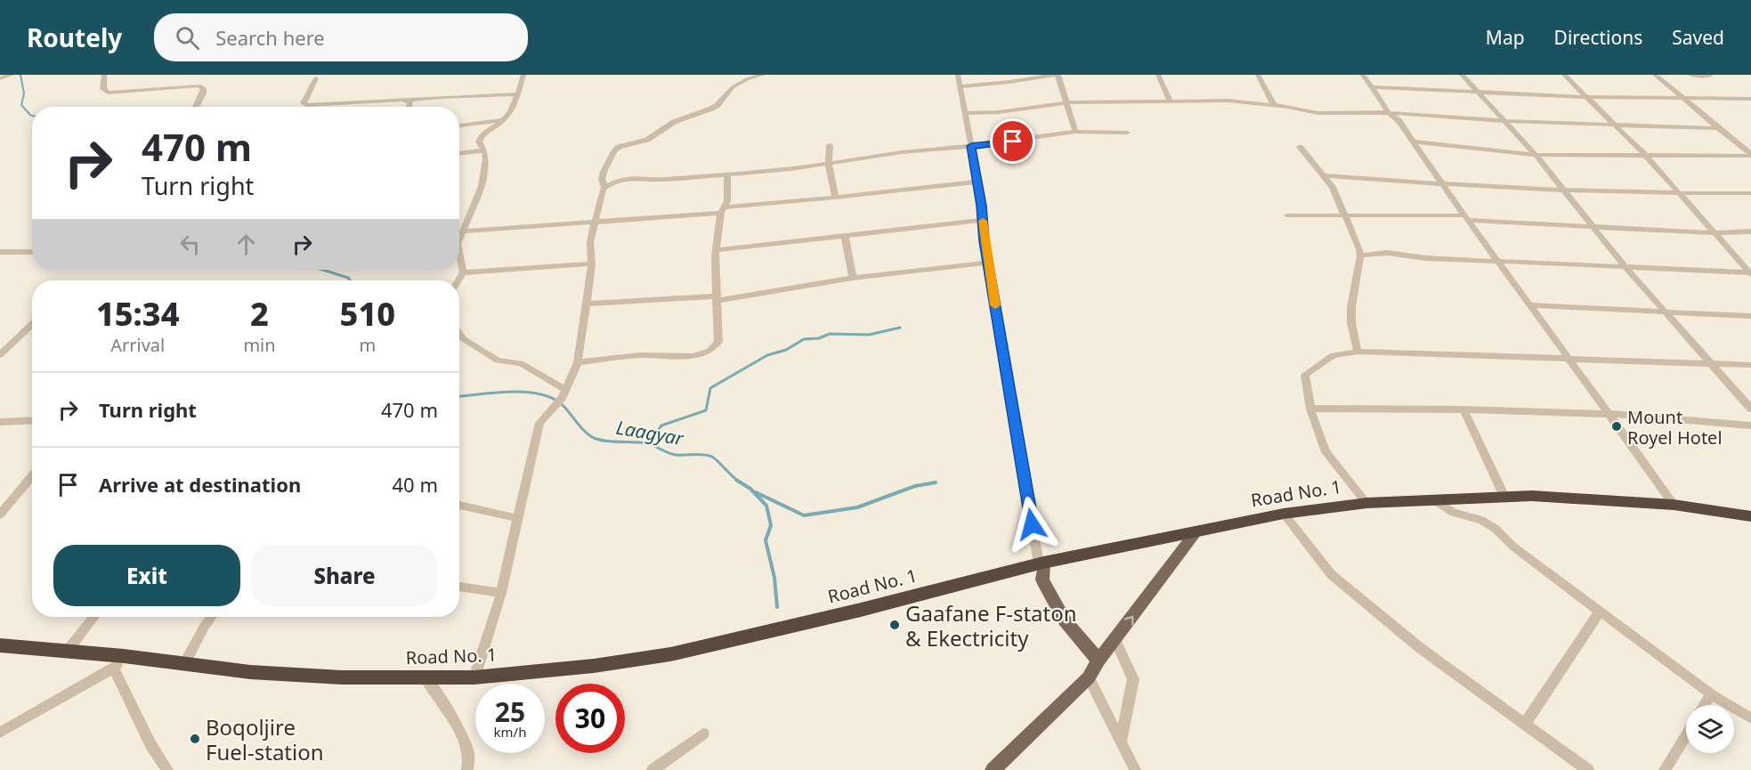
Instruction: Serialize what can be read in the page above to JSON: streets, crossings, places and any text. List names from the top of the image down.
{
  "streets": {
    "highway": ["Road No. 1"]
  },
  "water": ["Laagyar"],
  "places": ["Mount Royel Hotel", "Gaafane F-staton & Ekectricity", "Boqoljire Fuel-station"],
  "page": {
    "header": "Routely",
    "search": "Search here",
    "nav": ["Map", "Directions", "Saved"],
    "turn": ["470 m", "Turn right"],
    "eta": [
      "15:34",
      "Arrival",
      "2",
      "min",
      "510",
      "m"
    ],
    "list": [
      {
        "name": "Turn right",
        "value": "470 m"
      },
      {
        "name": "Arrive at destination",
        "value": "40 m"
      }
    ],
    "buttons": ["Exit", "Share"],
    "speed": "25 km/h",
    "limit": "30"
  }
}
